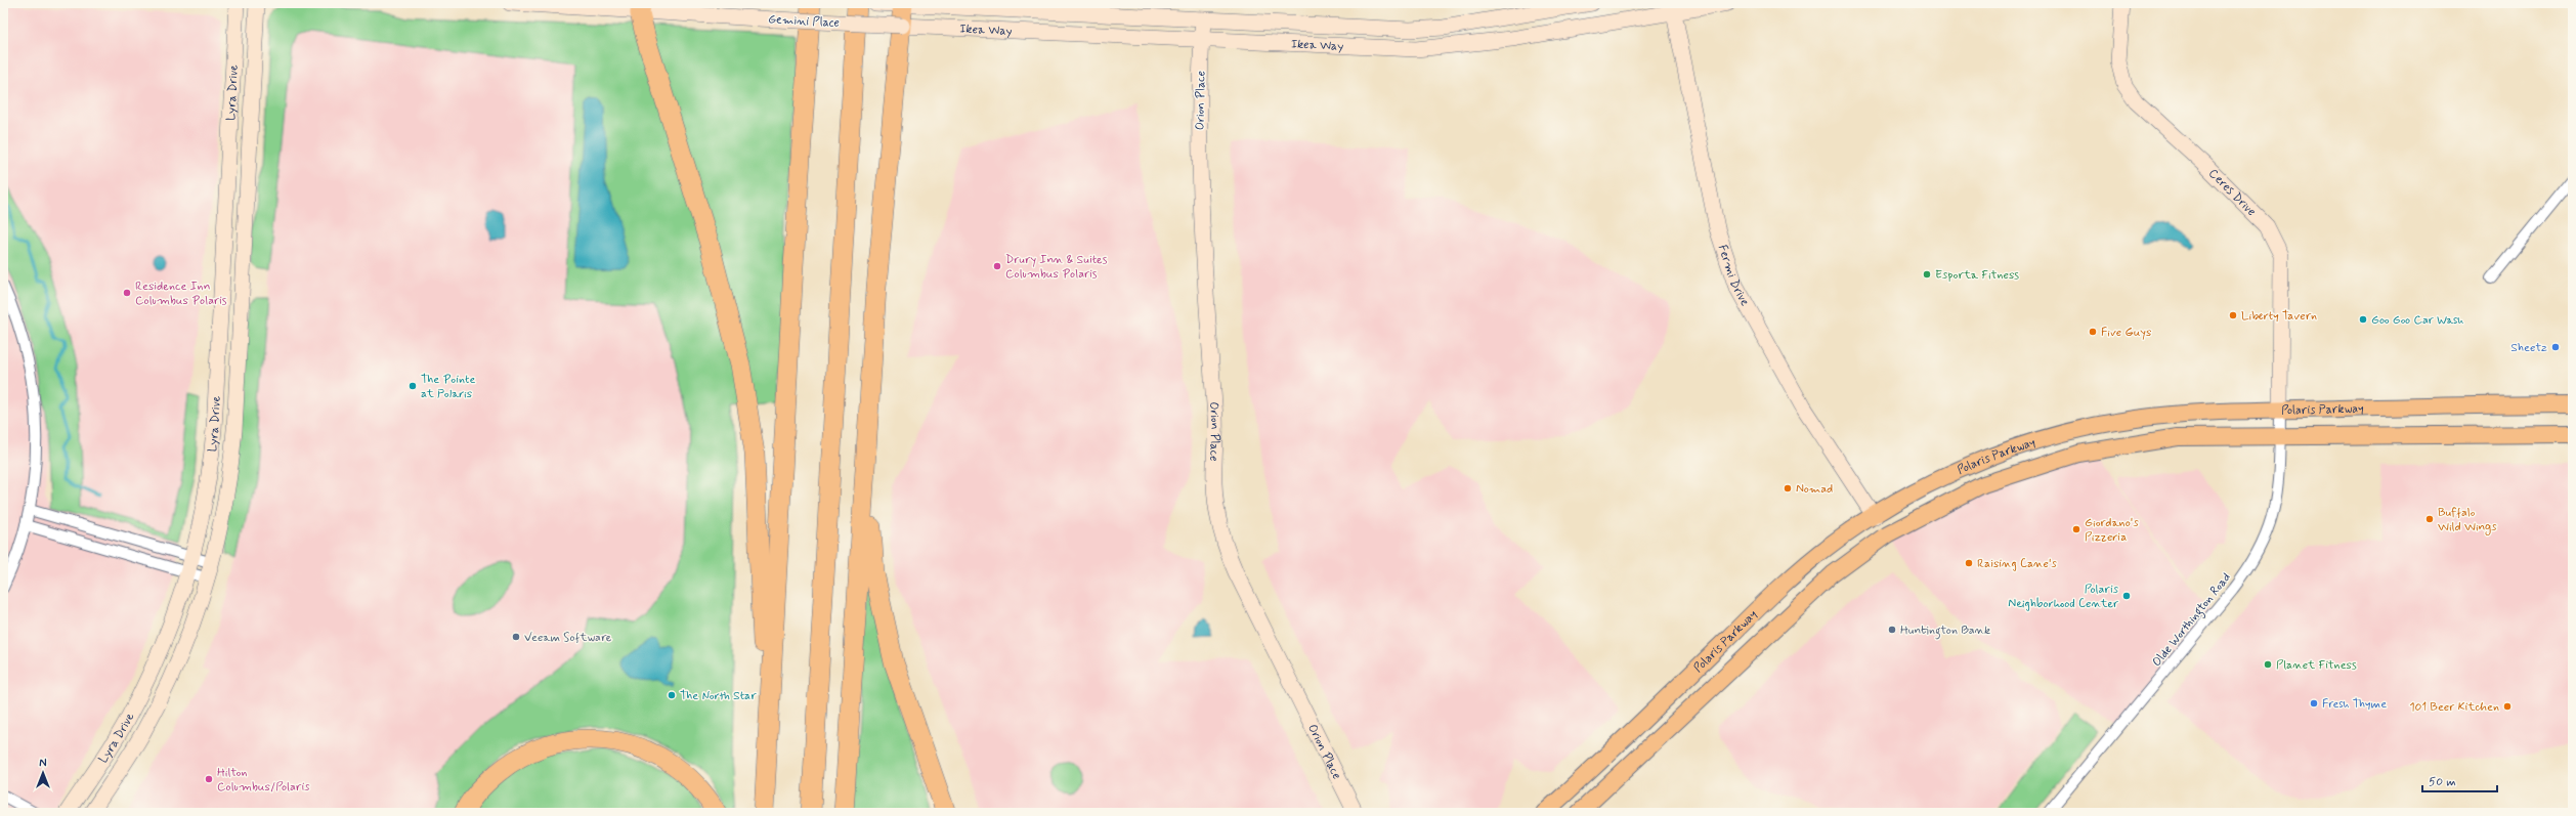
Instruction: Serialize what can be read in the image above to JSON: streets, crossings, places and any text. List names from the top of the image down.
{
  "streets": {
    "main road": [
      "Gemini Place",
      "Ikea Way",
      "Lyra Drive",
      "Orion Place",
      "Ceres Drive",
      "Fermi Drive",
      "Polaris Parkway"
    ],
    "street": ["Olde Worthington Road"]
  },
  "crossings": [
    ["Gemini Place", "Ikea Way"],
    ["Ikea Way", "Orion Place"],
    ["Ikea Way", "Fermi Drive"],
    ["Ceres Drive", "Polaris Parkway"],
    ["Ceres Drive", "Olde Worthington Road"],
    ["Fermi Drive", "Polaris Parkway"],
    ["Polaris Parkway", "Olde Worthington Road"]
  ],
  "places": [
    "Drury Inn & Suites Columbus Polaris",
    "Esporta Fitness",
    "Residence Inn Columbus Polaris",
    "Liberty Tavern",
    "Goo Goo Car Wash",
    "Five Guys",
    "Sheetz",
    "The Pointe at Polaris",
    "Nomad",
    "Buffalo Wild Wings",
    "Giordano's Pizzeria",
    "Raising Cane's",
    "Polaris Neighborhood Center",
    "Huntington Bank",
    "Veeam Software",
    "Planet Fitness",
    "The North Star",
    "Fresh Thyme",
    "101 Beer Kitchen",
    "Hilton Columbus/Polaris"
  ],
  "scale_bar": "50 m",
  "north": "top"
}
